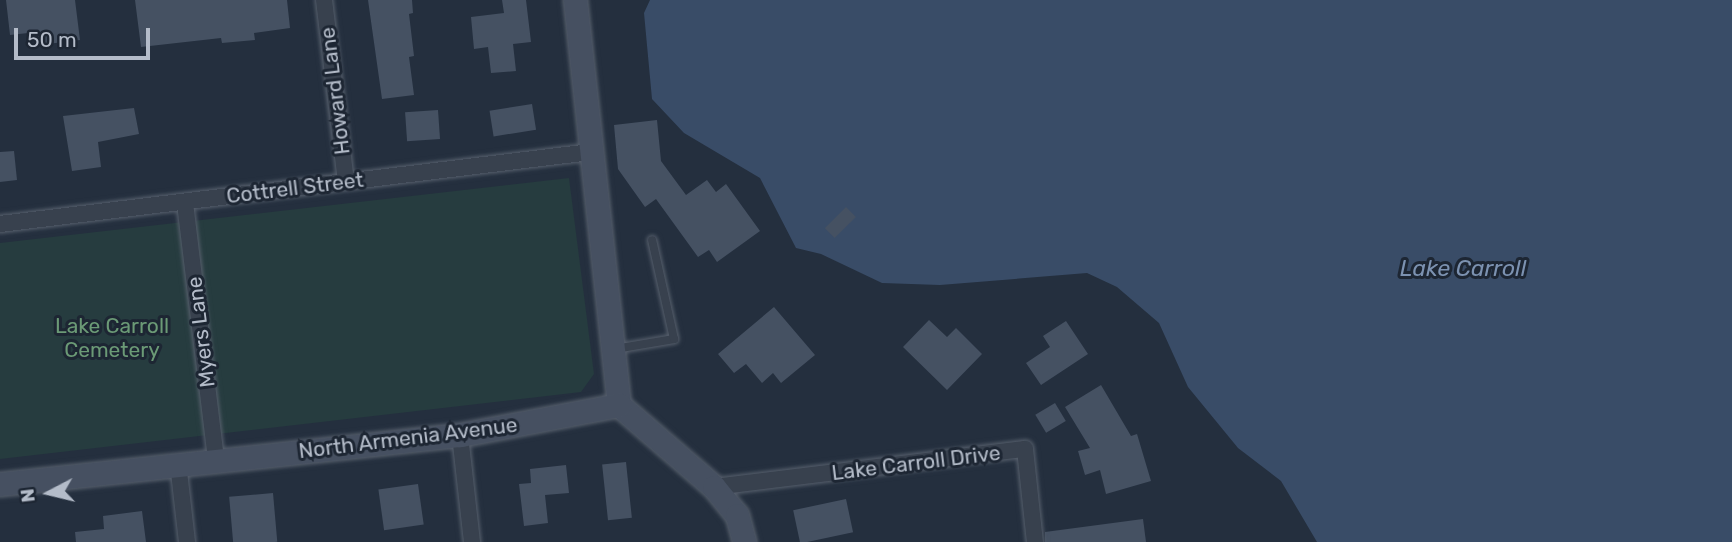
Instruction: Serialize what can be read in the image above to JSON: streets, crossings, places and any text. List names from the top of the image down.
{
  "streets": {
    "main road": ["North Armenia Avenue"],
    "street": [
      "Howard Lane",
      "Cottrell Street",
      "Myers Lane",
      "Lake Carroll Drive"
    ]
  },
  "crossings": [
    ["Howard Lane", "Cottrell Street"],
    ["Cottrell Street", "Myers Lane"],
    ["Myers Lane", "North Armenia Avenue"]
  ],
  "water": ["Lake Carroll"],
  "parks": ["Lake Carroll Cemetery"],
  "scale_bar": "50 m",
  "north": "left"
}
